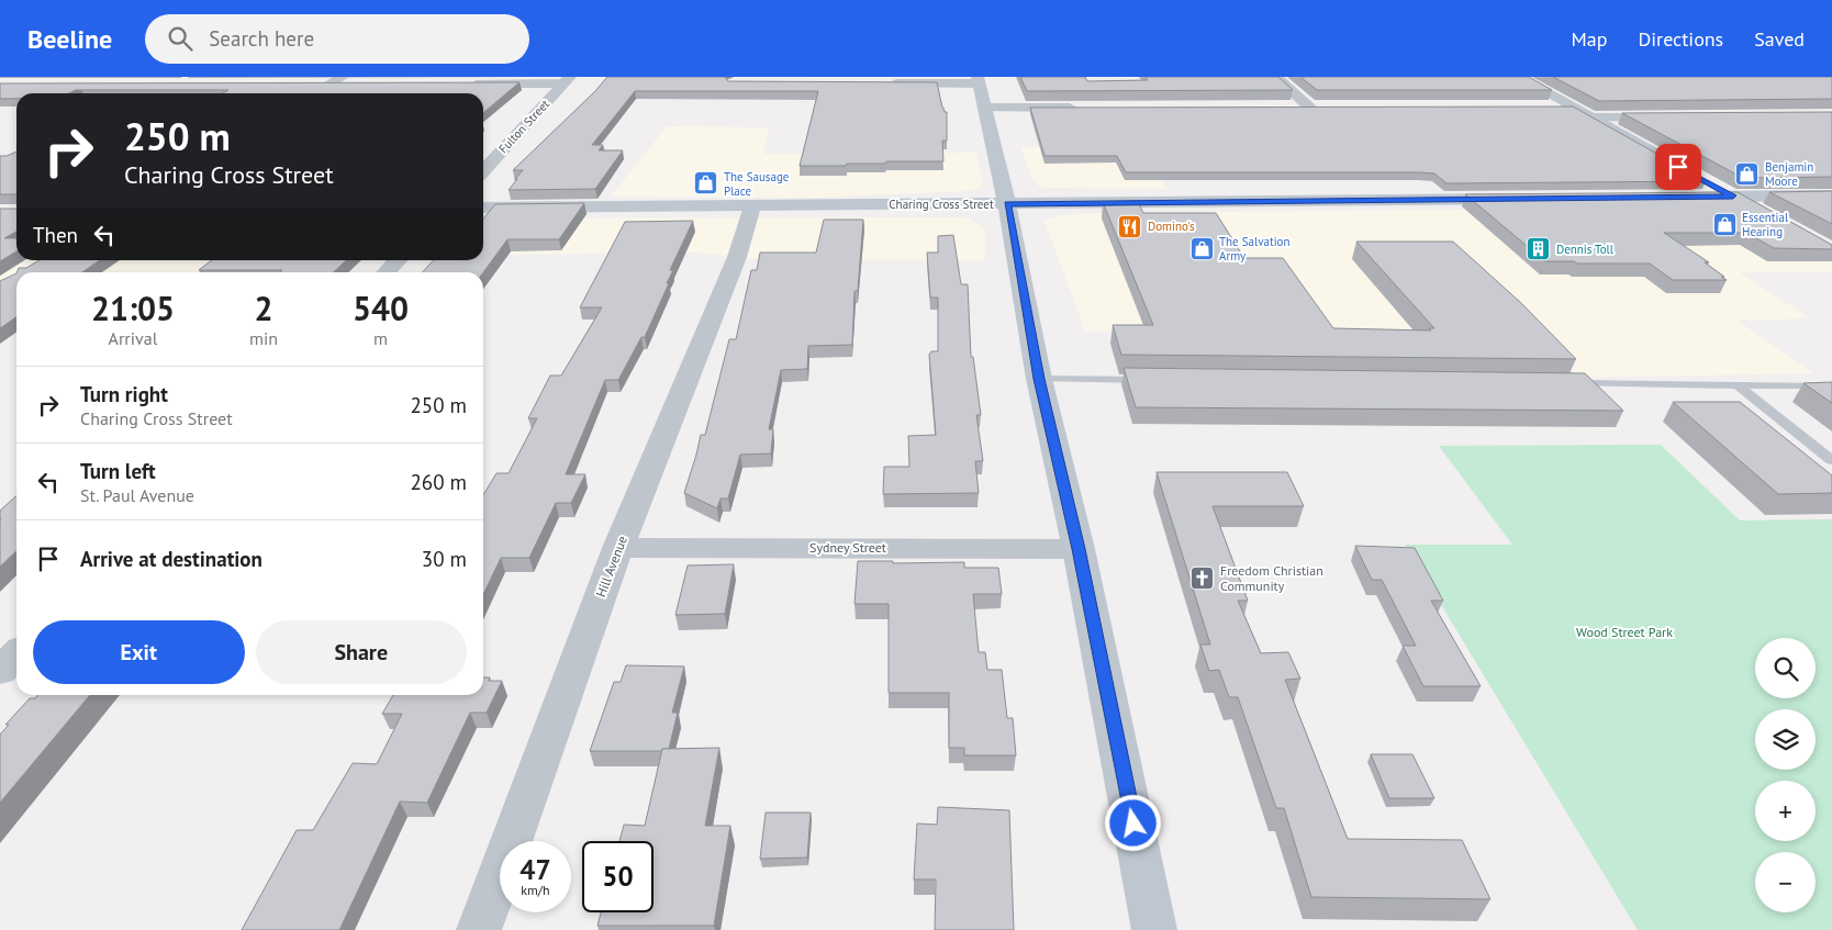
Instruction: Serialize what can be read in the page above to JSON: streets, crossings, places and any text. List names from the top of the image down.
{
  "streets": {
    "main road": ["Charing Cross Street"],
    "street": ["Fulton Street", "Sydney Street", "Hill Avenue"]
  },
  "crossings": [
    ["Charing Cross Street", "Hill Avenue"],
    ["Sydney Street", "Hill Avenue"]
  ],
  "parks": ["Wood Street Park"],
  "places": {
    "shop": [
      "Benjamin Moore",
      "The Sausage Place",
      "Essential Hearing",
      "The Salvation Army"
    ],
    "restaurant": ["Domino's"],
    "building": ["Dennis Toll"],
    "church": ["Freedom Christian Community"]
  },
  "page": {
    "header": "Beeline",
    "search": "Search here",
    "nav": ["Map", "Directions", "Saved"],
    "turn": ["250 m", "Charing Cross Street"],
    "then": "Then",
    "eta": [
      "21:05",
      "Arrival",
      "2",
      "min",
      "540",
      "m"
    ],
    "list": [
      {
        "name": "Turn right",
        "note": "Charing Cross Street",
        "value": "250 m"
      },
      {
        "name": "Turn left",
        "note": "St. Paul Avenue",
        "value": "260 m"
      },
      {
        "name": "Arrive at destination",
        "value": "30 m"
      }
    ],
    "buttons": ["Exit", "Share"],
    "map_buttons": ["+", "−"],
    "speed": "47 km/h",
    "limit": "50"
  }
}
